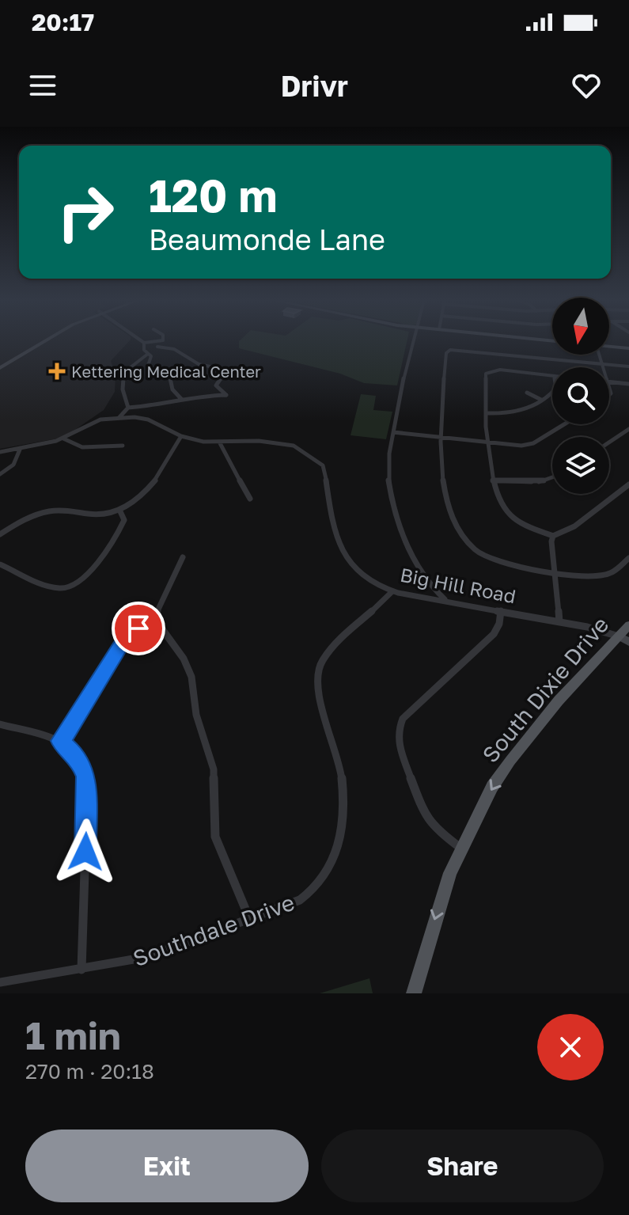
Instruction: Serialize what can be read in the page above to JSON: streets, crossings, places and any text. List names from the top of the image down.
{
  "streets": {
    "main road": ["South Dixie Drive"],
    "street": ["Big Hill Road", "Southdale Drive"]
  },
  "crossings": [
    ["Big Hill Road", "South Dixie Drive"],
    ["Big Hill Road", "Southdale Drive"]
  ],
  "one_way": ["South Dixie Drive"],
  "places": {
    "health": ["Kettering Medical Center"]
  },
  "north": "bottom",
  "page": {
    "status": "20:17",
    "header": "Drivr",
    "turn": ["120 m", "Beaumonde Lane"],
    "heading": ["1 min", "270 m · 20:18"],
    "buttons": ["Exit", "Share"]
  }
}
